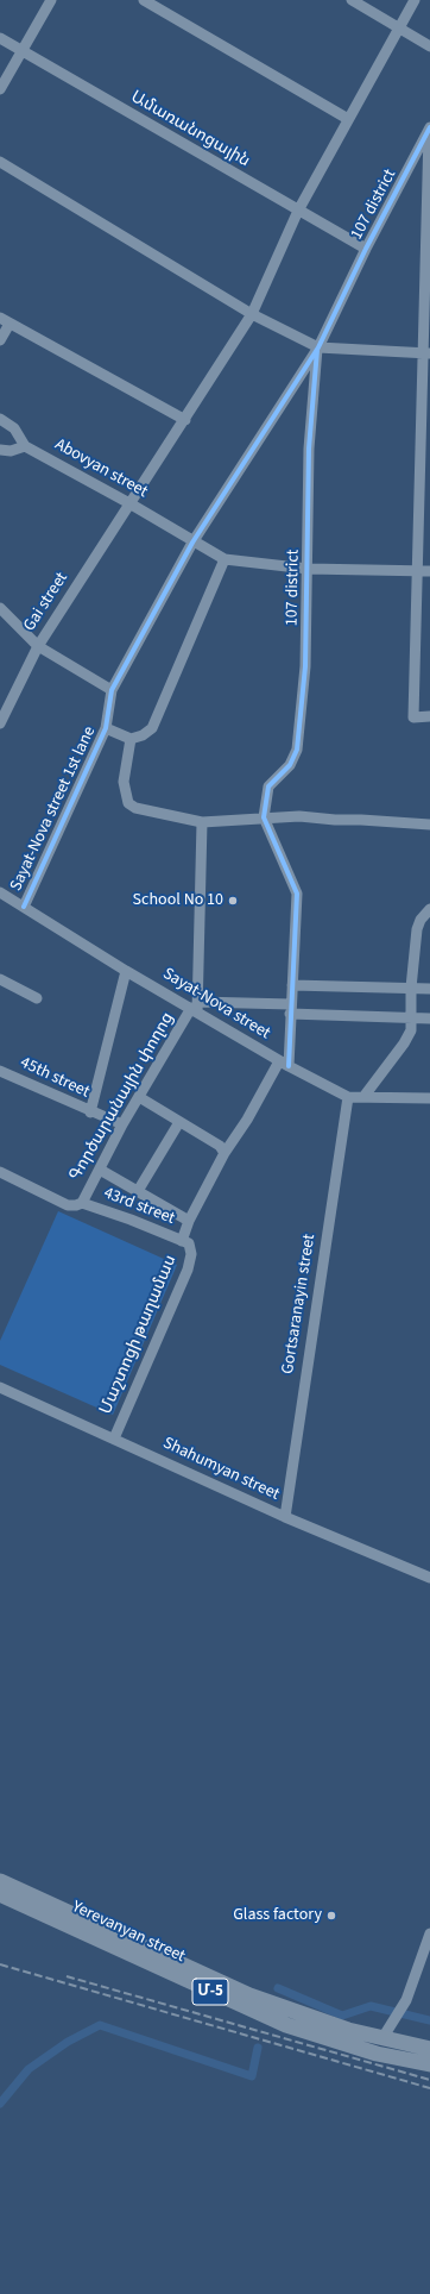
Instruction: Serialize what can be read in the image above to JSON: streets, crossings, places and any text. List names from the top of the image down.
{
  "streets": {
    "highway": ["Yerevanyan street", "Մ-5"],
    "street": [
      "Ամառանոցային",
      "107 district",
      "Abovyan street",
      "Gai street",
      "Sayat-Nova street 1st lane",
      "Sayat-Nova street",
      "45th street",
      "Գործարանային փողոց",
      "43rd street",
      "Gortsaranayin street",
      "Մաշտոցի թաղամաս",
      "Shahumyan street"
    ]
  },
  "crossings": [
    ["Ամառանոցային", "107 district"],
    ["107 district", "Abovyan street"],
    ["107 district", "Sayat-Nova street 1st lane"],
    ["Abovyan street", "Gai street"],
    ["Abovyan street", "Sayat-Nova street 1st lane"],
    ["Sayat-Nova street 1st lane", "Sayat-Nova street"],
    ["Sayat-Nova street", "Գործարանային փողոց"],
    ["Sayat-Nova street", "Gortsaranayin street"],
    ["Sayat-Nova street", "Մաշտոցի թաղամաս"],
    ["45th street", "Գործարանային փողոց"],
    ["Գործարանային փողոց", "43rd street"],
    ["43rd street", "Մաշտոցի թաղամաս"],
    ["Gortsaranayin street", "Shahumyan street"],
    ["Մաշտոցի թաղամաս", "Shahumyan street"]
  ],
  "places": ["School No 10", "Glass factory"]
}
